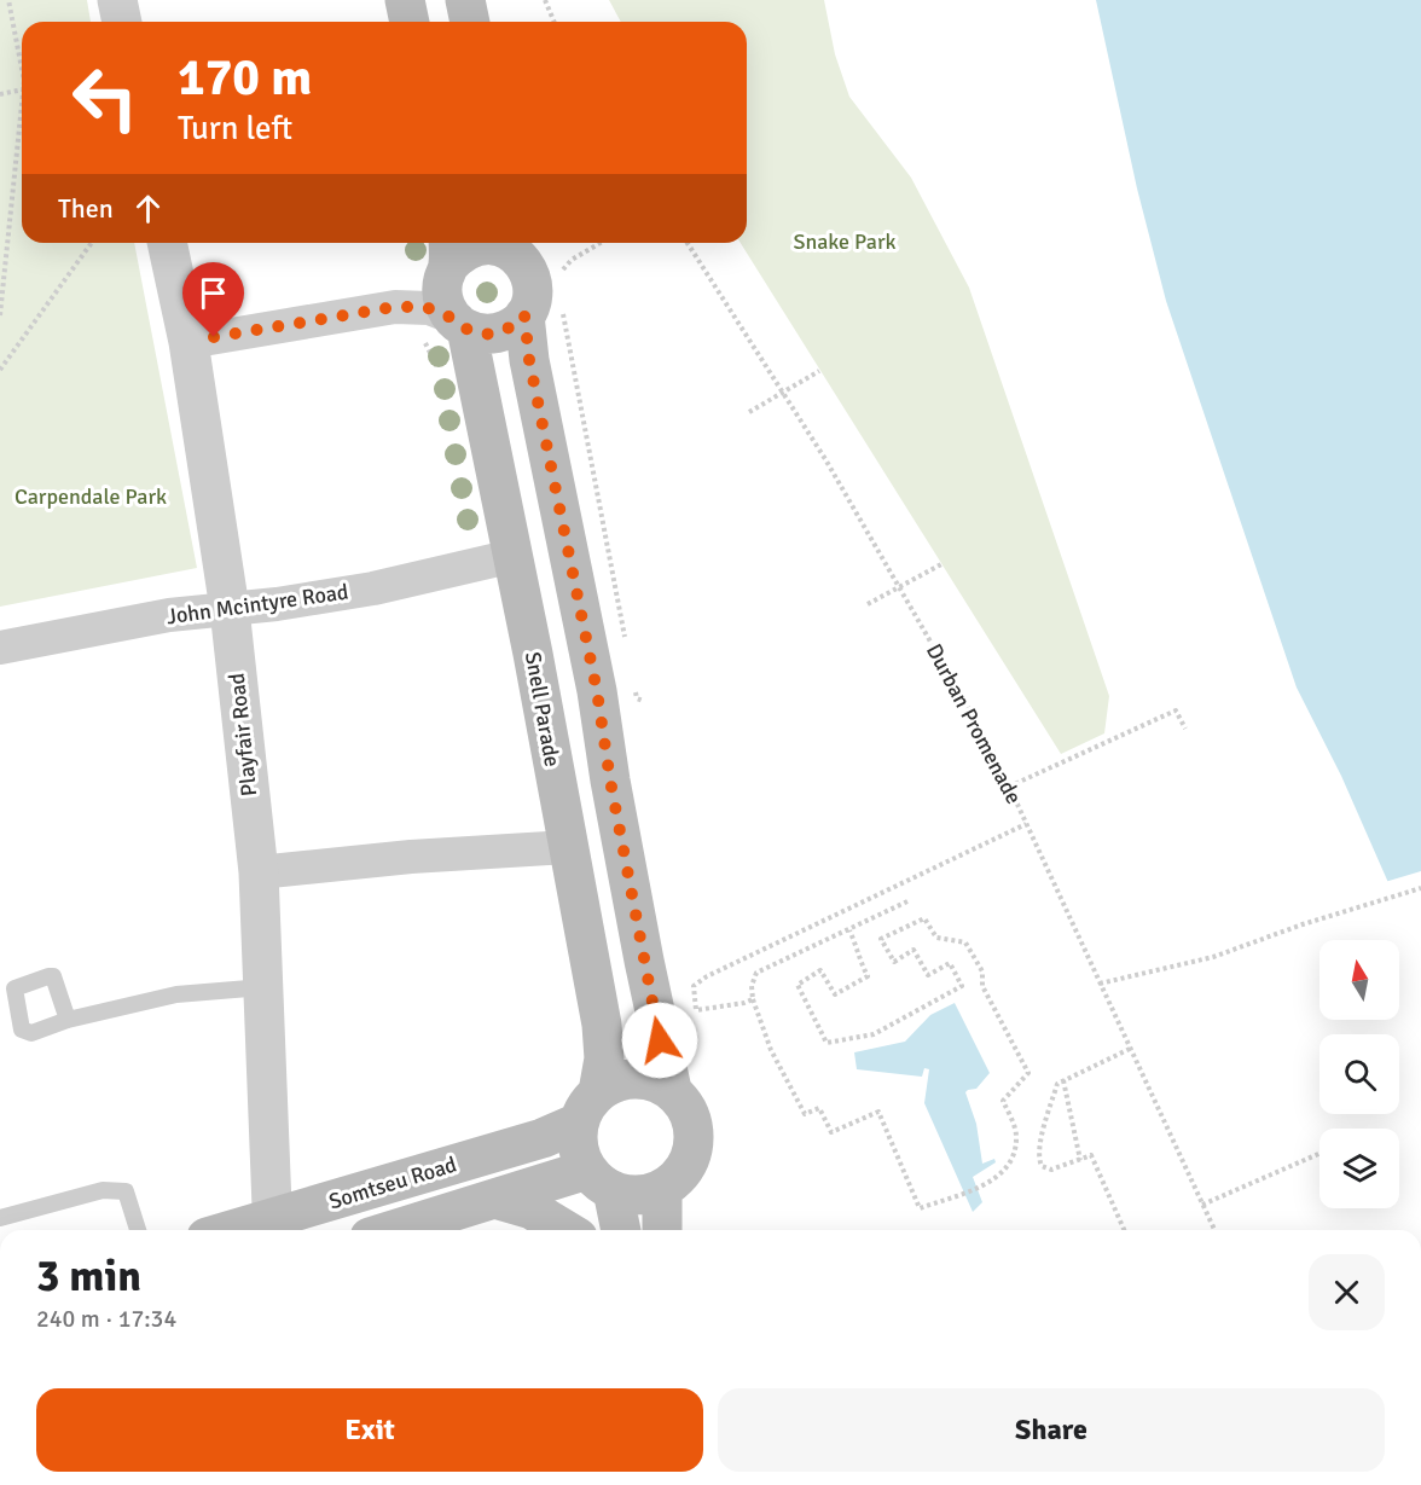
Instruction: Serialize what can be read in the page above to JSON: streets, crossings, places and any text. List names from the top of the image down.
{
  "streets": {
    "main road": ["Snell Parade", "Somtseu Road"],
    "street": ["John Mcintyre Road", "Playfair Road"],
    "path": ["Durban Promenade"]
  },
  "crossings": [
    ["John Mcintyre Road", "Snell Parade"],
    ["John Mcintyre Road", "Playfair Road"],
    ["Snell Parade", "Somtseu Road"],
    ["Playfair Road", "Somtseu Road"]
  ],
  "parks": ["Snake Park", "Carpendale Park"],
  "north": "top",
  "page": {
    "turn": ["170 m", "Turn left"],
    "then": "Then",
    "heading": ["3 min", "240 m · 17:34"],
    "buttons": ["Exit", "Share"]
  }
}
